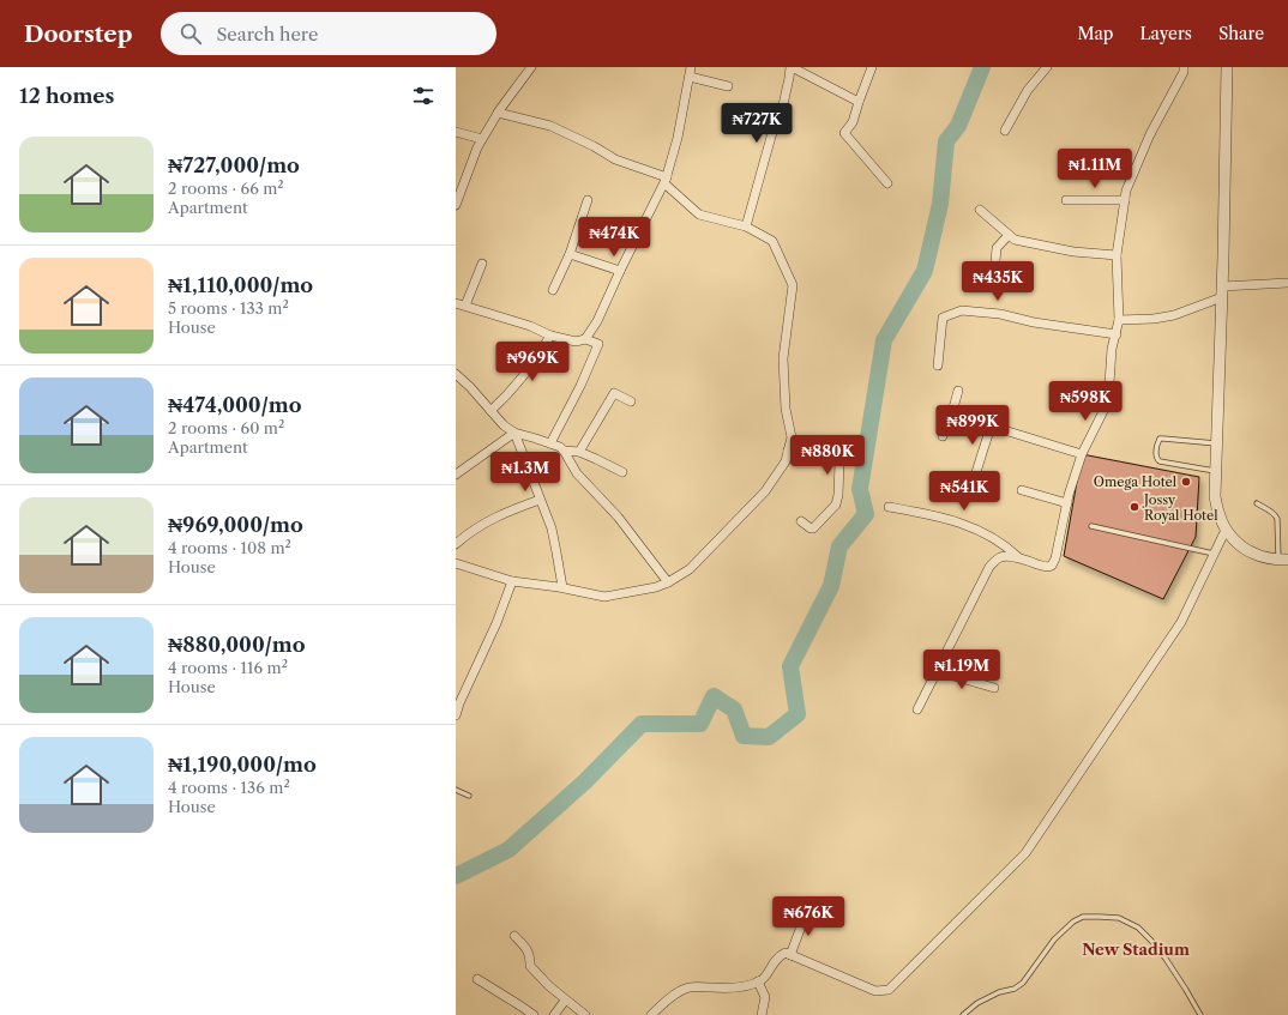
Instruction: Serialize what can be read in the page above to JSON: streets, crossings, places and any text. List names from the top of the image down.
{
  "districts": ["New Stadium"],
  "places": ["Omega Hotel", "Jossy Royal Hotel"],
  "page": {
    "header": "Doorstep",
    "search": "Search here",
    "nav": ["Map", "Layers", "Share"],
    "heading": "12 homes",
    "price": [
      "₦727K",
      "₦1.11M",
      "₦474K",
      "₦435K",
      "₦969K",
      "₦598K",
      "₦899K",
      "₦880K",
      "₦1.3M",
      "₦541K",
      "₦1.19M",
      "₦676K"
    ],
    "list": [
      {
        "name": "₦727,000/mo",
        "note": "2 rooms · 66 m² · Apartment"
      },
      {
        "name": "₦1,110,000/mo",
        "note": "5 rooms · 133 m² · House"
      },
      {
        "name": "₦474,000/mo",
        "note": "2 rooms · 60 m² · Apartment"
      },
      {
        "name": "₦969,000/mo",
        "note": "4 rooms · 108 m² · House"
      },
      {
        "name": "₦880,000/mo",
        "note": "4 rooms · 116 m² · House"
      },
      {
        "name": "₦1,190,000/mo",
        "note": "4 rooms · 136 m² · House"
      }
    ]
  }
}
